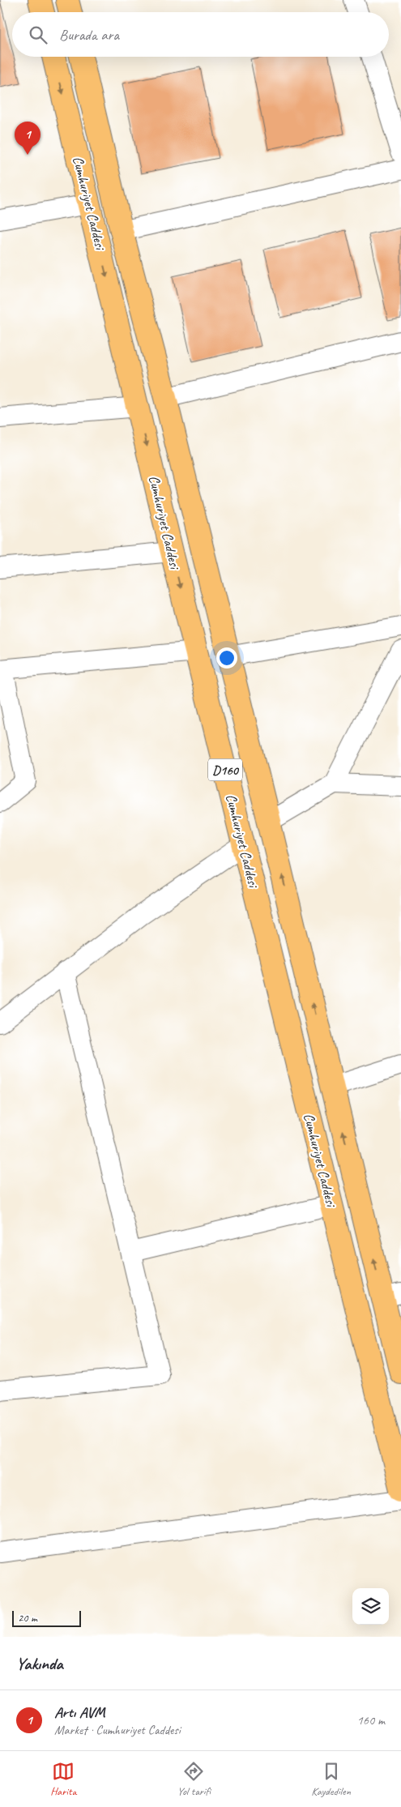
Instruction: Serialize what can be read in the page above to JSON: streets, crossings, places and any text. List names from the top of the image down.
{
  "streets": {
    "main road": ["Cumhuriyet Caddesi", "D160"]
  },
  "scale_bar": "20 m",
  "page": {
    "search": "Burada ara",
    "pins": "1",
    "scale": "20 m",
    "heading": "Yakında",
    "list": [
      {
        "mark": "1",
        "name": "Artı AVM",
        "note": "Market · Cumhuriyet Caddesi",
        "value": "160 m"
      }
    ],
    "nav": ["Harita", "Yol tarifi", "Kaydedilen"]
  }
}
